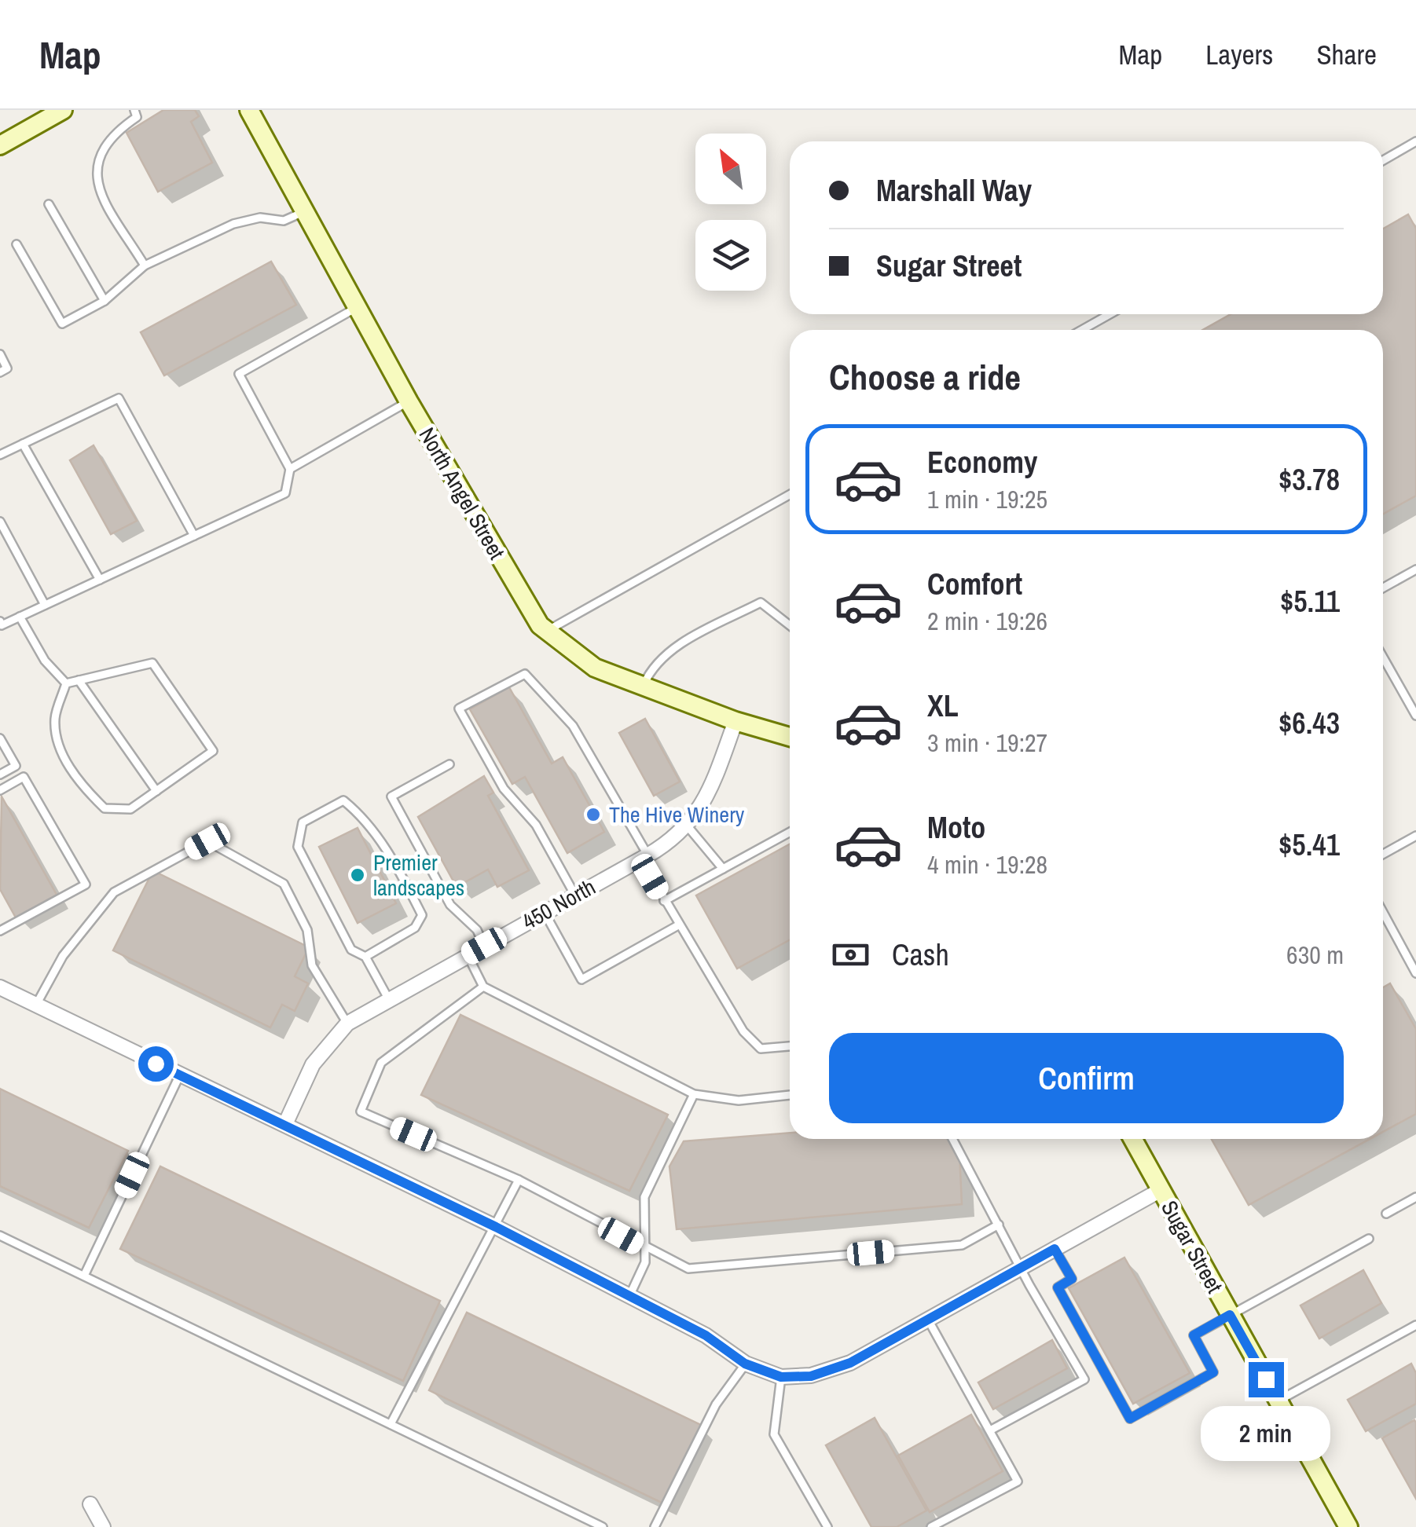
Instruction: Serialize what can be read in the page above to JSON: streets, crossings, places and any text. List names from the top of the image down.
{
  "streets": {
    "street": ["North Angel Street", "450 North", "Sugar Street"]
  },
  "crossings": [
    ["North Angel Street", "450 North"]
  ],
  "places": ["The Hive Winery", "Premier landscapes"],
  "north": "top left",
  "page": {
    "header": "Map",
    "nav": ["Map", "Layers", "Share"],
    "banner": ["Marshall Way", "Sugar Street"],
    "heading": "Choose a ride",
    "list": [
      {
        "name": "Economy",
        "note": "1 min · 19:25",
        "value": "$3.78"
      },
      {
        "name": "Comfort",
        "note": "2 min · 19:26",
        "value": "$5.11"
      },
      {
        "name": "XL",
        "note": "3 min · 19:27",
        "value": "$6.43"
      },
      {
        "name": "Moto",
        "note": "4 min · 19:28",
        "value": "$5.41"
      }
    ],
    "pay": ["Cash", "630 m"],
    "buttons": "Confirm",
    "bubble": "2 min"
  }
}
